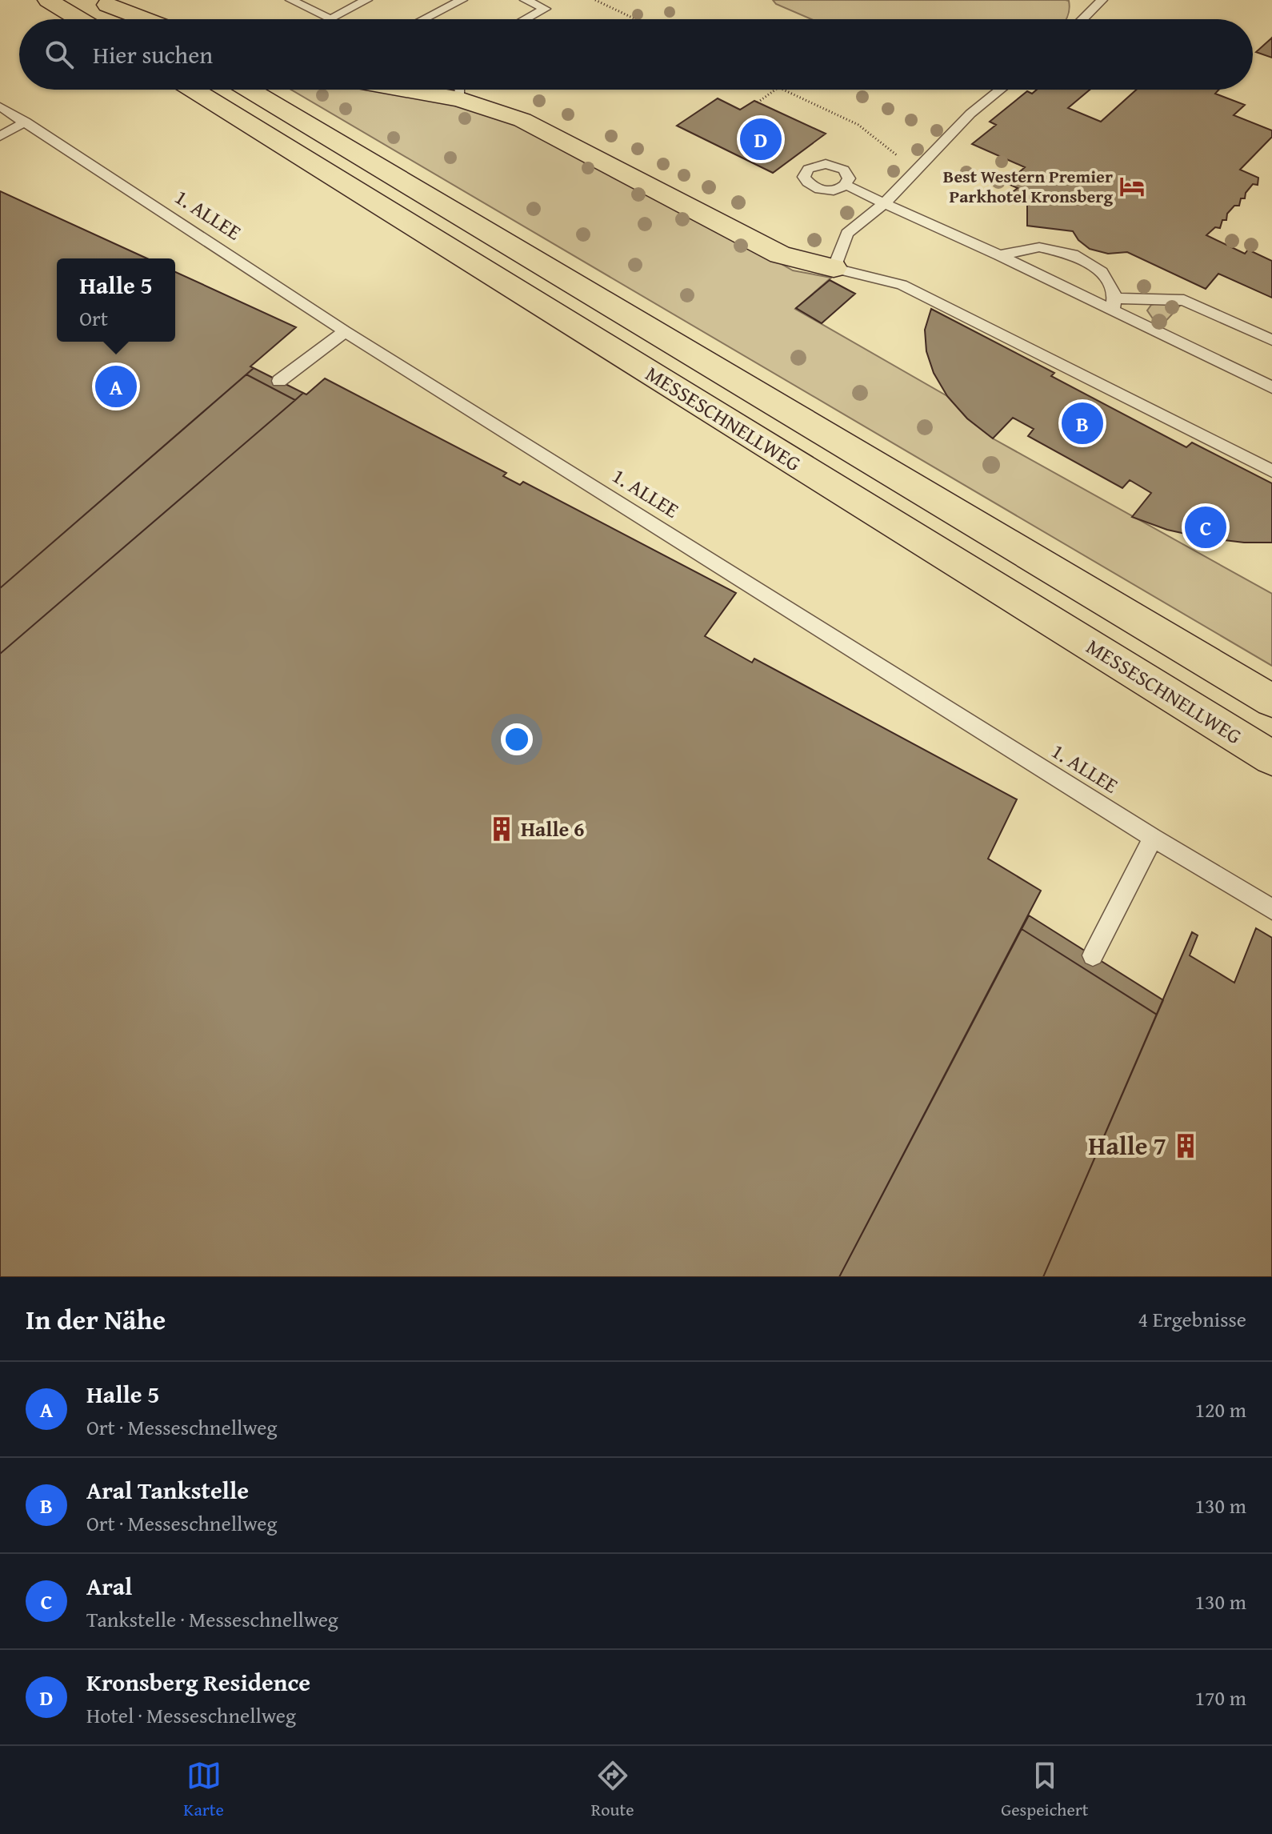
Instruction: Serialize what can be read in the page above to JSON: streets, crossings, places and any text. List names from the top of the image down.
{
  "streets": {
    "highway": ["MESSESCHNELLWEG"],
    "lane": ["1. ALLEE"]
  },
  "places": {
    "hotel": ["Best Western Premier Parkhotel Kronsberg"],
    "building": ["Halle 6", "Halle 7"]
  },
  "page": {
    "search": "Hier suchen",
    "pins": [
      "D",
      "A",
      "B",
      "C"
    ],
    "popup": ["Halle 5", "Ort"],
    "heading": ["In der Nähe", "4 Ergebnisse"],
    "list": [
      {
        "mark": "A",
        "name": "Halle 5",
        "note": "Ort · Messeschnellweg",
        "value": "120 m"
      },
      {
        "mark": "B",
        "name": "Aral Tankstelle",
        "note": "Ort · Messeschnellweg",
        "value": "130 m"
      },
      {
        "mark": "C",
        "name": "Aral",
        "note": "Tankstelle · Messeschnellweg",
        "value": "130 m"
      },
      {
        "mark": "D",
        "name": "Kronsberg Residence",
        "note": "Hotel · Messeschnellweg",
        "value": "170 m"
      }
    ],
    "nav": ["Karte", "Route", "Gespeichert"]
  }
}
